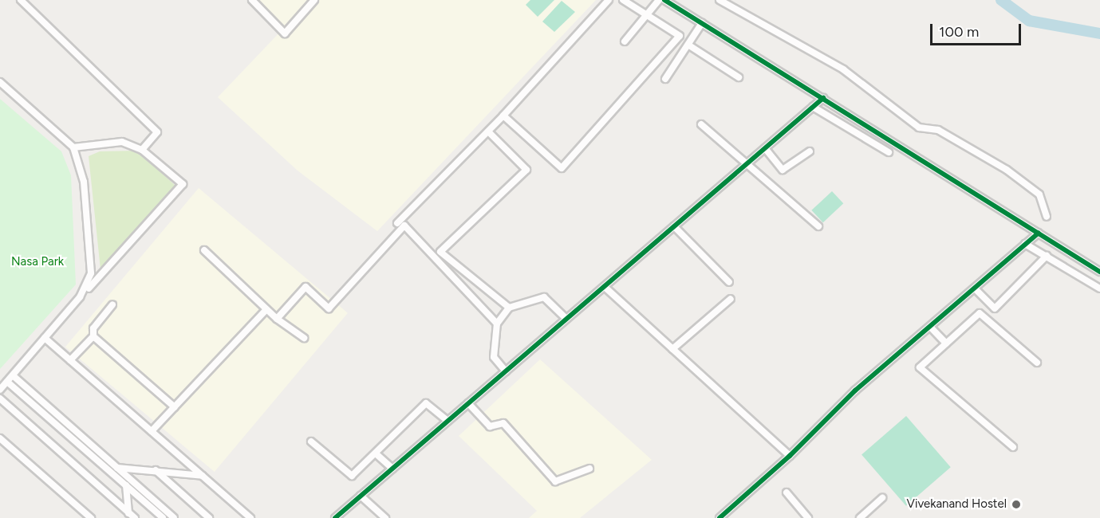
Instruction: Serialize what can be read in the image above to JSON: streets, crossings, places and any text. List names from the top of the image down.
{
  "parks": ["Nasa Park"],
  "places": ["Vivekanand Hostel"],
  "scale_bar": "100 m"
}
